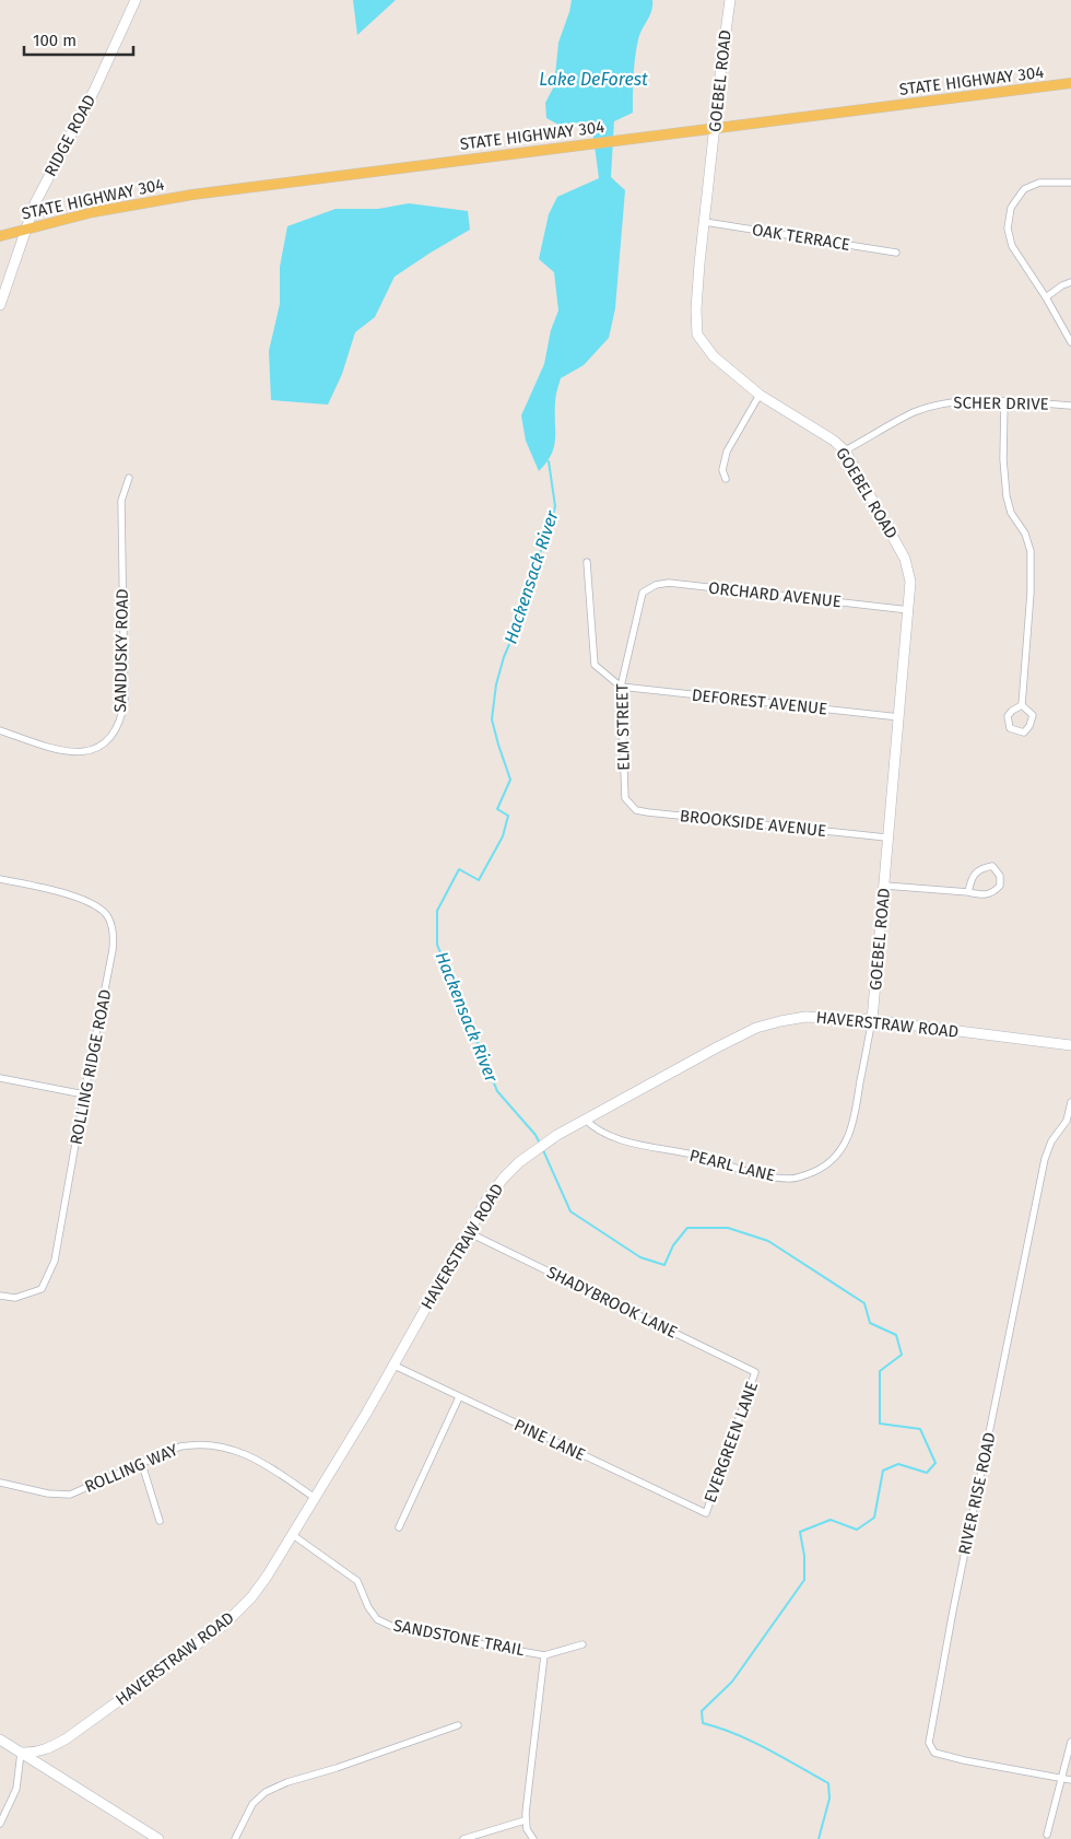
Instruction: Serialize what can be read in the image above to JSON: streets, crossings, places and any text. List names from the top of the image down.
{
  "streets": {
    "main road": ["STATE HIGHWAY 304"],
    "street": [
      "GOEBEL ROAD",
      "RIDGE ROAD",
      "OAK TERRACE",
      "SCHER DRIVE",
      "ORCHARD AVENUE",
      "SANDUSKY ROAD",
      "DEFOREST AVENUE",
      "ELM STREET",
      "BROOKSIDE AVENUE",
      "HAVERSTRAW ROAD",
      "ROLLING RIDGE ROAD",
      "PEARL LANE",
      "SHADYBROOK LANE",
      "PINE LANE",
      "EVERGREEN LANE",
      "ROLLING WAY",
      "RIVER RISE ROAD",
      "SANDSTONE TRAIL"
    ]
  },
  "crossings": [
    ["GOEBEL ROAD", "STATE HIGHWAY 304"],
    ["GOEBEL ROAD", "OAK TERRACE"],
    ["GOEBEL ROAD", "SCHER DRIVE"],
    ["GOEBEL ROAD", "ORCHARD AVENUE"],
    ["GOEBEL ROAD", "DEFOREST AVENUE"],
    ["GOEBEL ROAD", "BROOKSIDE AVENUE"],
    ["GOEBEL ROAD", "HAVERSTRAW ROAD"],
    ["GOEBEL ROAD", "PEARL LANE"],
    ["STATE HIGHWAY 304", "RIDGE ROAD"],
    ["ORCHARD AVENUE", "ELM STREET"],
    ["DEFOREST AVENUE", "ELM STREET"],
    ["ELM STREET", "BROOKSIDE AVENUE"],
    ["HAVERSTRAW ROAD", "PEARL LANE"],
    ["HAVERSTRAW ROAD", "SHADYBROOK LANE"],
    ["HAVERSTRAW ROAD", "PINE LANE"],
    ["HAVERSTRAW ROAD", "ROLLING WAY"],
    ["HAVERSTRAW ROAD", "SANDSTONE TRAIL"],
    ["SHADYBROOK LANE", "EVERGREEN LANE"],
    ["PINE LANE", "EVERGREEN LANE"]
  ],
  "water": ["Lake DeForest", "Hackensack River"],
  "scale_bar": "100 m"
}
